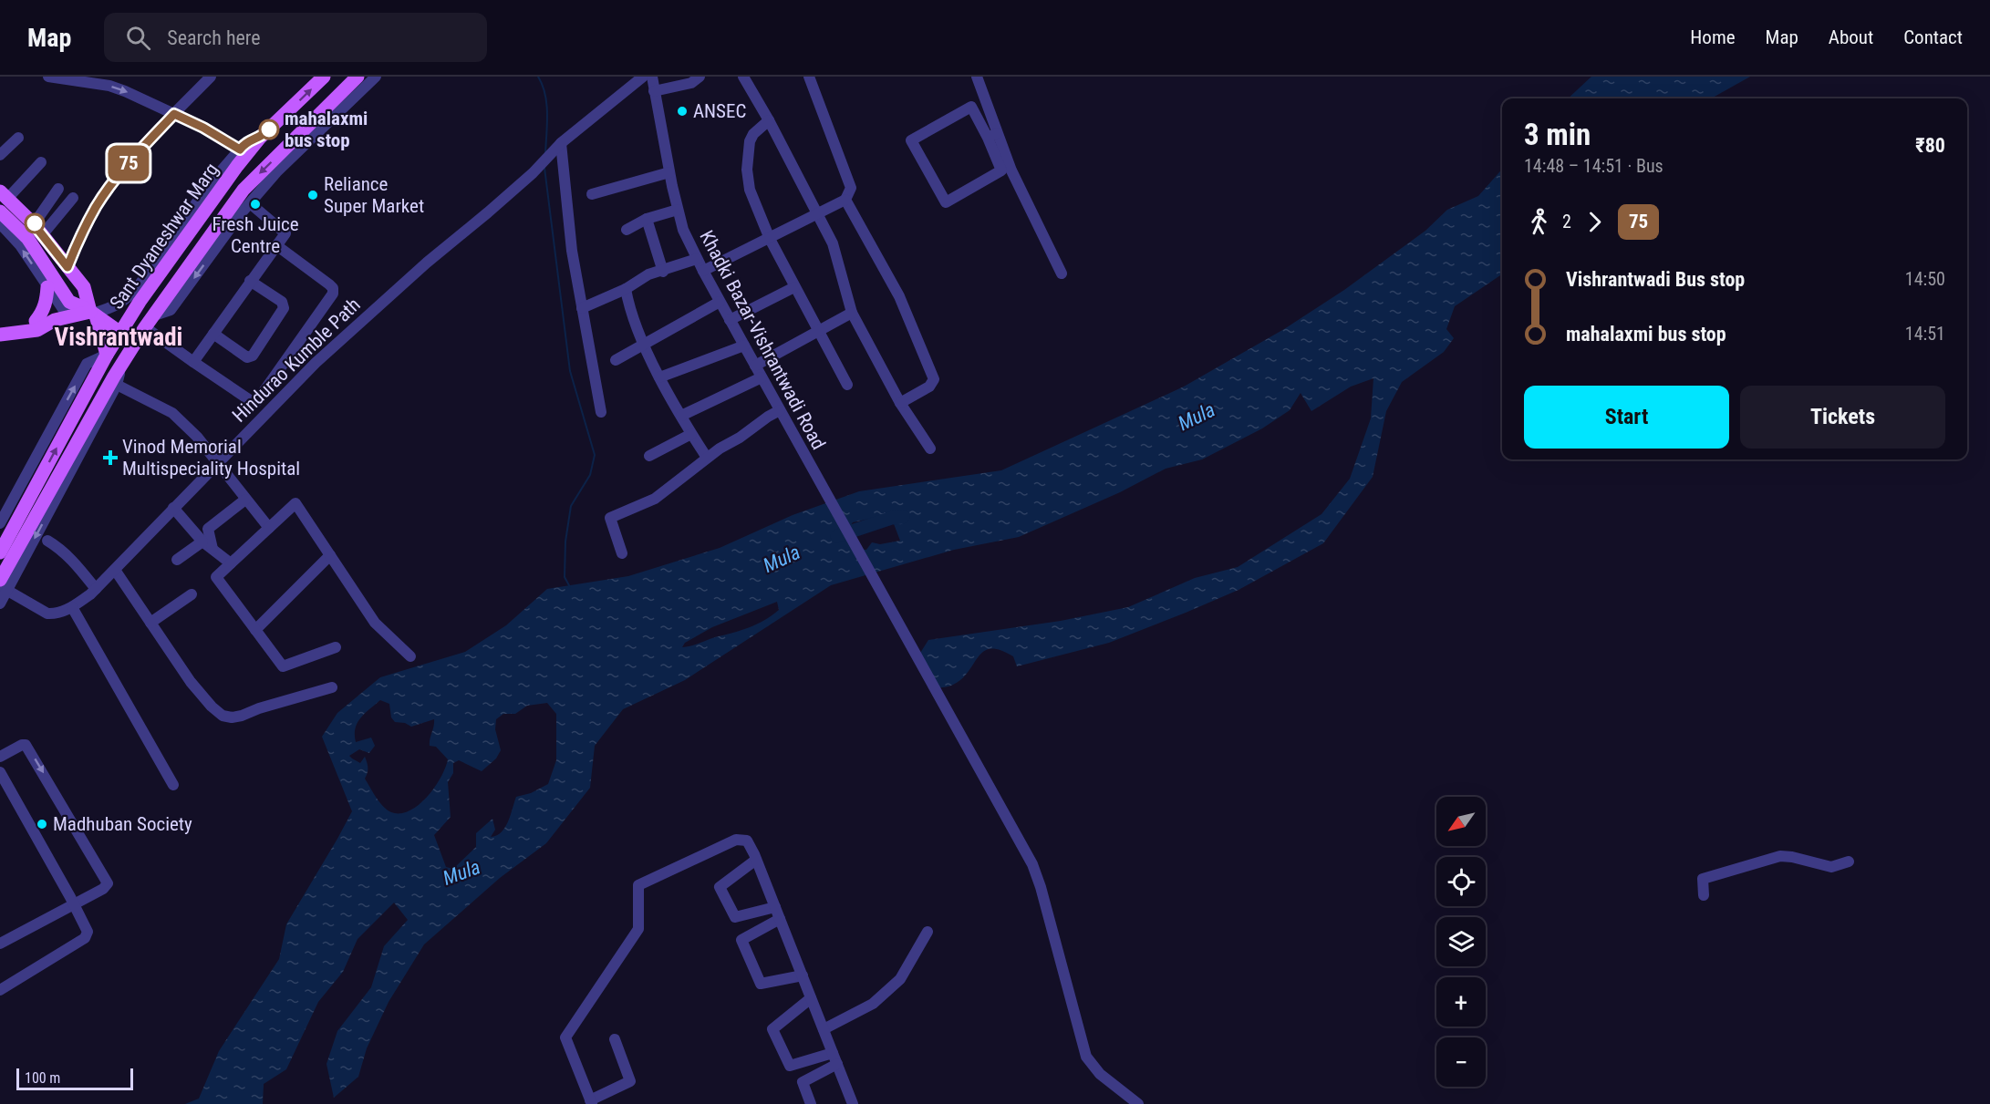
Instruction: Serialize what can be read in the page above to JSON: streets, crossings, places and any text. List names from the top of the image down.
{
  "streets": {
    "main road": ["Sant Dyaneshwar Marg"],
    "street": ["Khadki Bazar-Vishrantwadi Road", "Hindurao Kumble Path"]
  },
  "crossings": [
    ["Sant Dyaneshwar Marg", "Hindurao Kumble Path"]
  ],
  "districts": ["Vishrantwadi"],
  "water": ["Mula"],
  "places": {
    "other": [
      "ANSEC",
      "mahalaxmi bus stop",
      "Reliance Super Market",
      "Fresh Juice Centre",
      "Madhuban Society"
    ],
    "health": ["Vinod Memorial Multispeciality Hospital"]
  },
  "lines": ["bus line 75"],
  "scale_bar": "100 m",
  "north": "bottom left",
  "page": {
    "header": "Map",
    "search": "Search here",
    "nav": [
      "Home",
      "Map",
      "About",
      "Contact"
    ],
    "on_map": "75",
    "heading": ["3 min", "14:48 – 14:51 · Bus", "₹80"],
    "legs": ["2", "75"],
    "list": [
      {
        "name": "Vishrantwadi Bus stop",
        "value": "14:50"
      },
      {
        "name": "mahalaxmi bus stop",
        "value": "14:51"
      }
    ],
    "buttons": ["Start", "Tickets"],
    "map_buttons": ["+", "−"],
    "scale": "100 m"
  }
}
